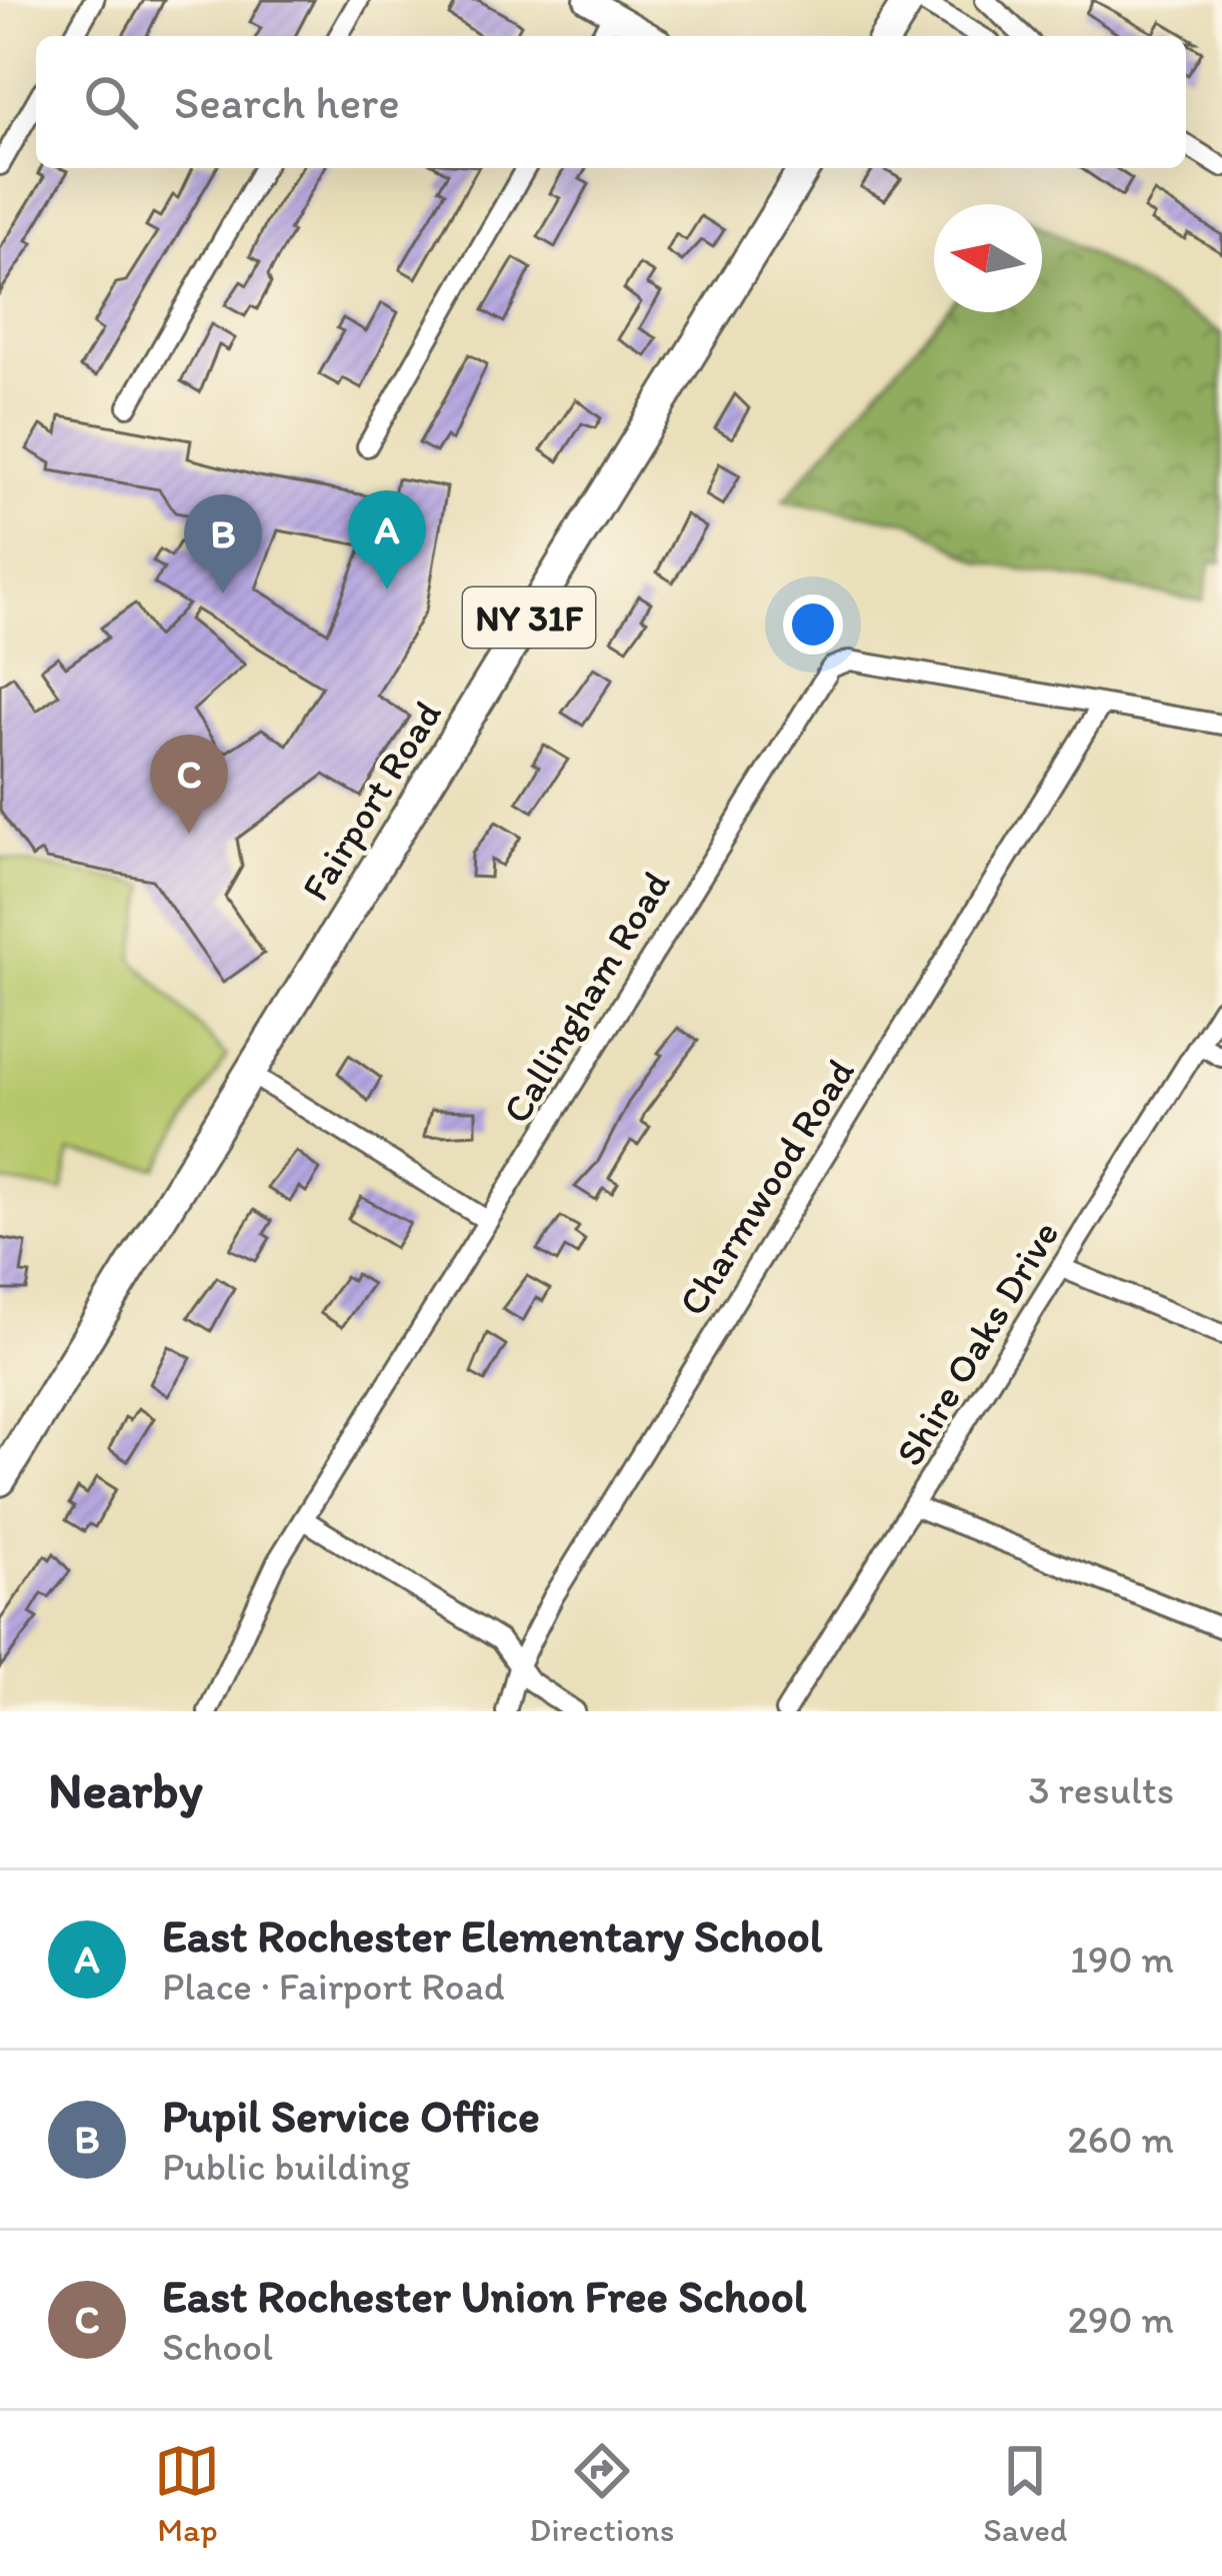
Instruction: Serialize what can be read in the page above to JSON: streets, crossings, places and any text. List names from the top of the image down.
{
  "streets": {
    "main road": ["NY 31F", "Fairport Road"],
    "street": ["Callingham Road", "Charmwood Road", "Shire Oaks Drive"]
  },
  "crossings": [
    ["Callingham Road", "Charmwood Road"]
  ],
  "north": "left",
  "page": {
    "search": "Search here",
    "pins": ["A", "B", "C"],
    "heading": ["Nearby", "3 results"],
    "list": [
      {
        "mark": "A",
        "name": "East Rochester Elementary School",
        "note": "Place · Fairport Road",
        "value": "190 m"
      },
      {
        "mark": "B",
        "name": "Pupil Service Office",
        "note": "Public building",
        "value": "260 m"
      },
      {
        "mark": "C",
        "name": "East Rochester Union Free School",
        "note": "School",
        "value": "290 m"
      }
    ],
    "nav": ["Map", "Directions", "Saved"]
  }
}
